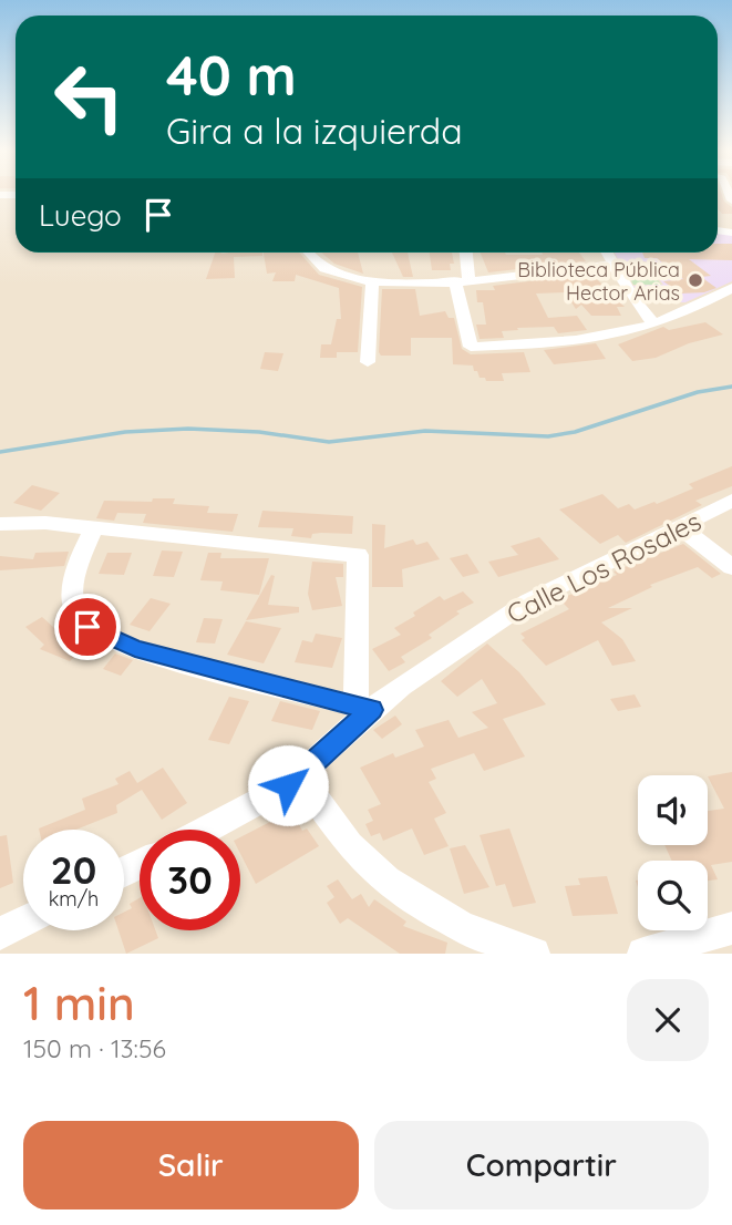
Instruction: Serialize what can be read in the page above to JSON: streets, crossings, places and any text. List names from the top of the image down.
{
  "streets": {
    "street": ["Calle Los Rosales"]
  },
  "places": ["Biblioteca Pública Hector Arias"],
  "page": {
    "turn": ["40 m", "Gira a la izquierda"],
    "then": "Luego",
    "speed": "20 km/h",
    "limit": "30",
    "heading": ["1 min", "150 m · 13:56"],
    "buttons": ["Salir", "Compartir"]
  }
}
